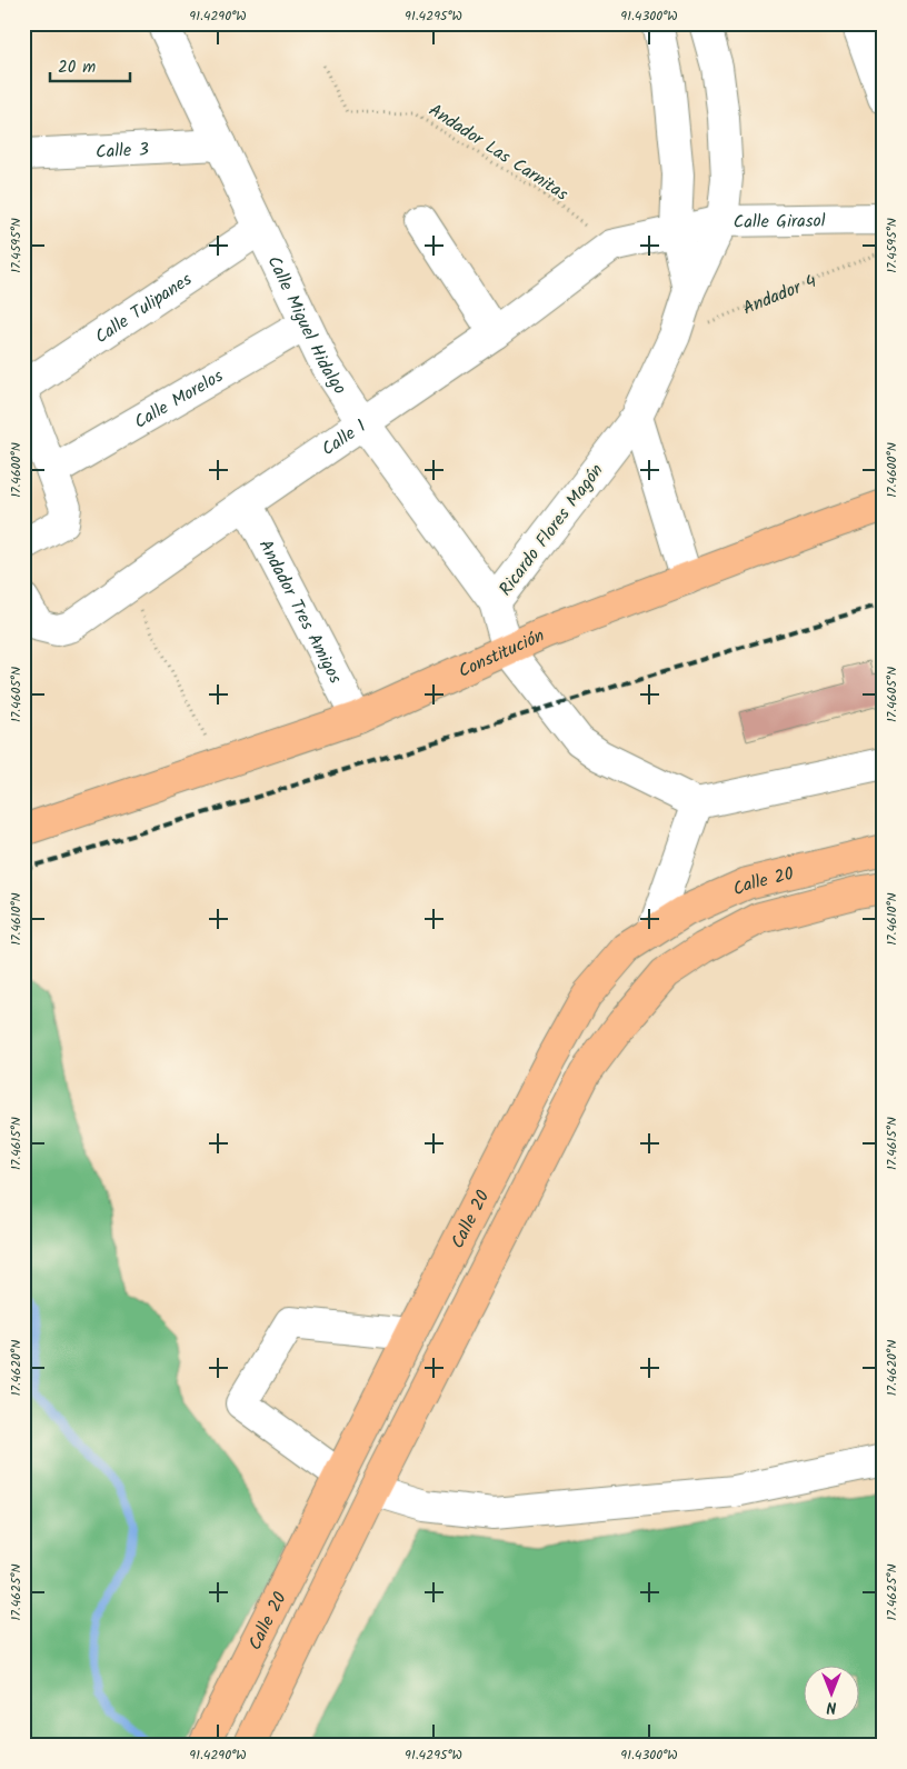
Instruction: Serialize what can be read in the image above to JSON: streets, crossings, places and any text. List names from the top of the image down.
{
  "streets": {
    "main road": ["Constitución", "Calle 20"],
    "street": [
      "Calle 3",
      "Calle Girasol",
      "Calle Tulipanes",
      "Calle Miguel Hidalgo",
      "Calle Morelos",
      "Calle 1",
      "Ricardo Flores Magón",
      "Andador Tres Amigos"
    ],
    "path": ["Andador Las Carnitas", "Andador 4"]
  },
  "crossings": [
    ["Calle 3", "Calle Miguel Hidalgo"],
    ["Andador Las Carnitas", "Calle 1"],
    ["Calle Girasol", "Calle 1"],
    ["Calle Girasol", "Ricardo Flores Magón"],
    ["Andador 4", "Ricardo Flores Magón"],
    ["Calle Tulipanes", "Calle Miguel Hidalgo"],
    ["Calle Miguel Hidalgo", "Calle Morelos"],
    ["Calle Miguel Hidalgo", "Calle 1"],
    ["Calle Miguel Hidalgo", "Ricardo Flores Magón"],
    ["Calle 1", "Andador Tres Amigos"],
    ["Ricardo Flores Magón", "Constitución"],
    ["Andador Tres Amigos", "Constitución"]
  ],
  "scale_bar": "20 m",
  "north": "bottom",
  "coordinates": [
    "91.4290°W",
    "91.4295°W",
    "91.4300°W",
    "17.4595°N",
    "17.4600°N",
    "17.4605°N",
    "17.4610°N",
    "17.4615°N",
    "17.4620°N",
    "17.4625°N"
  ]
}
